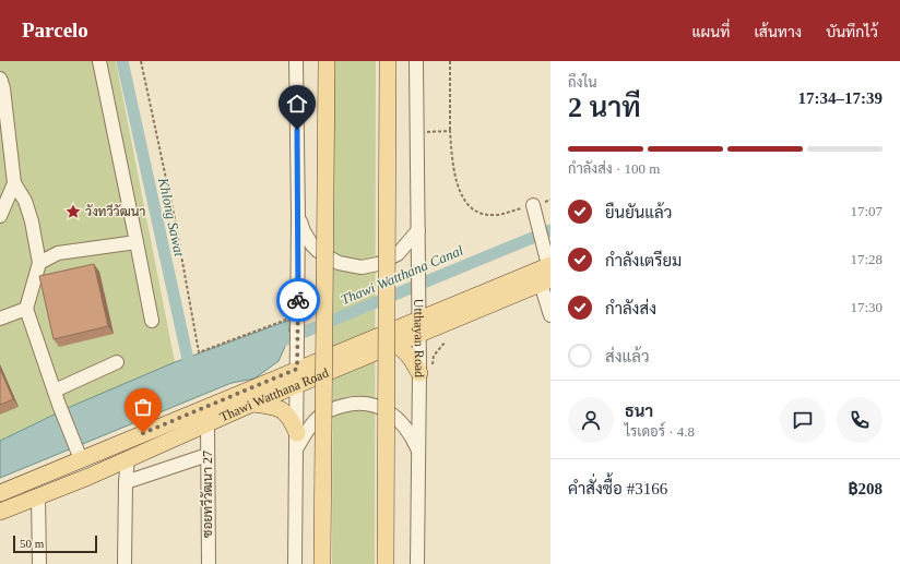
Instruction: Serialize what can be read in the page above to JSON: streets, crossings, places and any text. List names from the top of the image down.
{
  "streets": {
    "main road": ["Thawi Watthana Road"],
    "street": ["Utthayan Road", "ซอยทวีวัฒนา 27"]
  },
  "crossings": [
    ["Utthayan Road", "Thawi Watthana Road"],
    ["Thawi Watthana Road", "ซอยทวีวัฒนา 27"]
  ],
  "water": ["Khlong Sawat", "Thawi Watthana Canal"],
  "places": {
    "place": ["วังทวีวัฒนา"]
  },
  "scale_bar": "50 m",
  "page": {
    "header": "Parcelo",
    "nav": ["แผนที่", "เส้นทาง", "บันทึกไว้"],
    "heading": ["2 นาที", "ถึงใน", "17:34–17:39"],
    "panel": [
      "ธนา",
      "ไรเดอร์ · 4.8",
      "คำสั่งซื้อ #3166",
      "฿208"
    ],
    "bar": "กำลังส่ง · 100 m",
    "list": [
      ["ยืนยันแล้ว", "17:07"],
      ["กำลังเตรียม", "17:28"],
      ["กำลังส่ง", "17:30"],
      "ส่งแล้ว"
    ],
    "scale": "50 m"
  }
}
